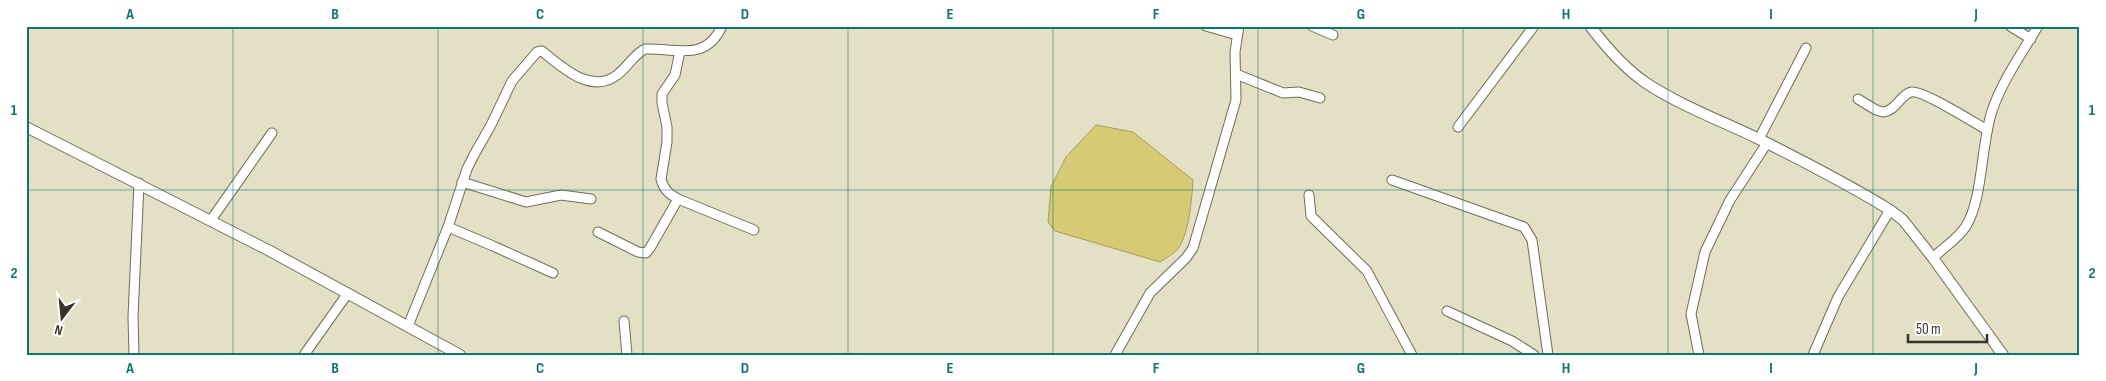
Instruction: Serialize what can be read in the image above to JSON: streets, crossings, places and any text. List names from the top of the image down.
{
  "scale_bar": "50 m",
  "north": "bottom",
  "grid": {
    "columns": [
      "A",
      "B",
      "C",
      "D",
      "E",
      "F",
      "G",
      "H",
      "I",
      "J"
    ],
    "rows": ["1", "2"]
  }
}
